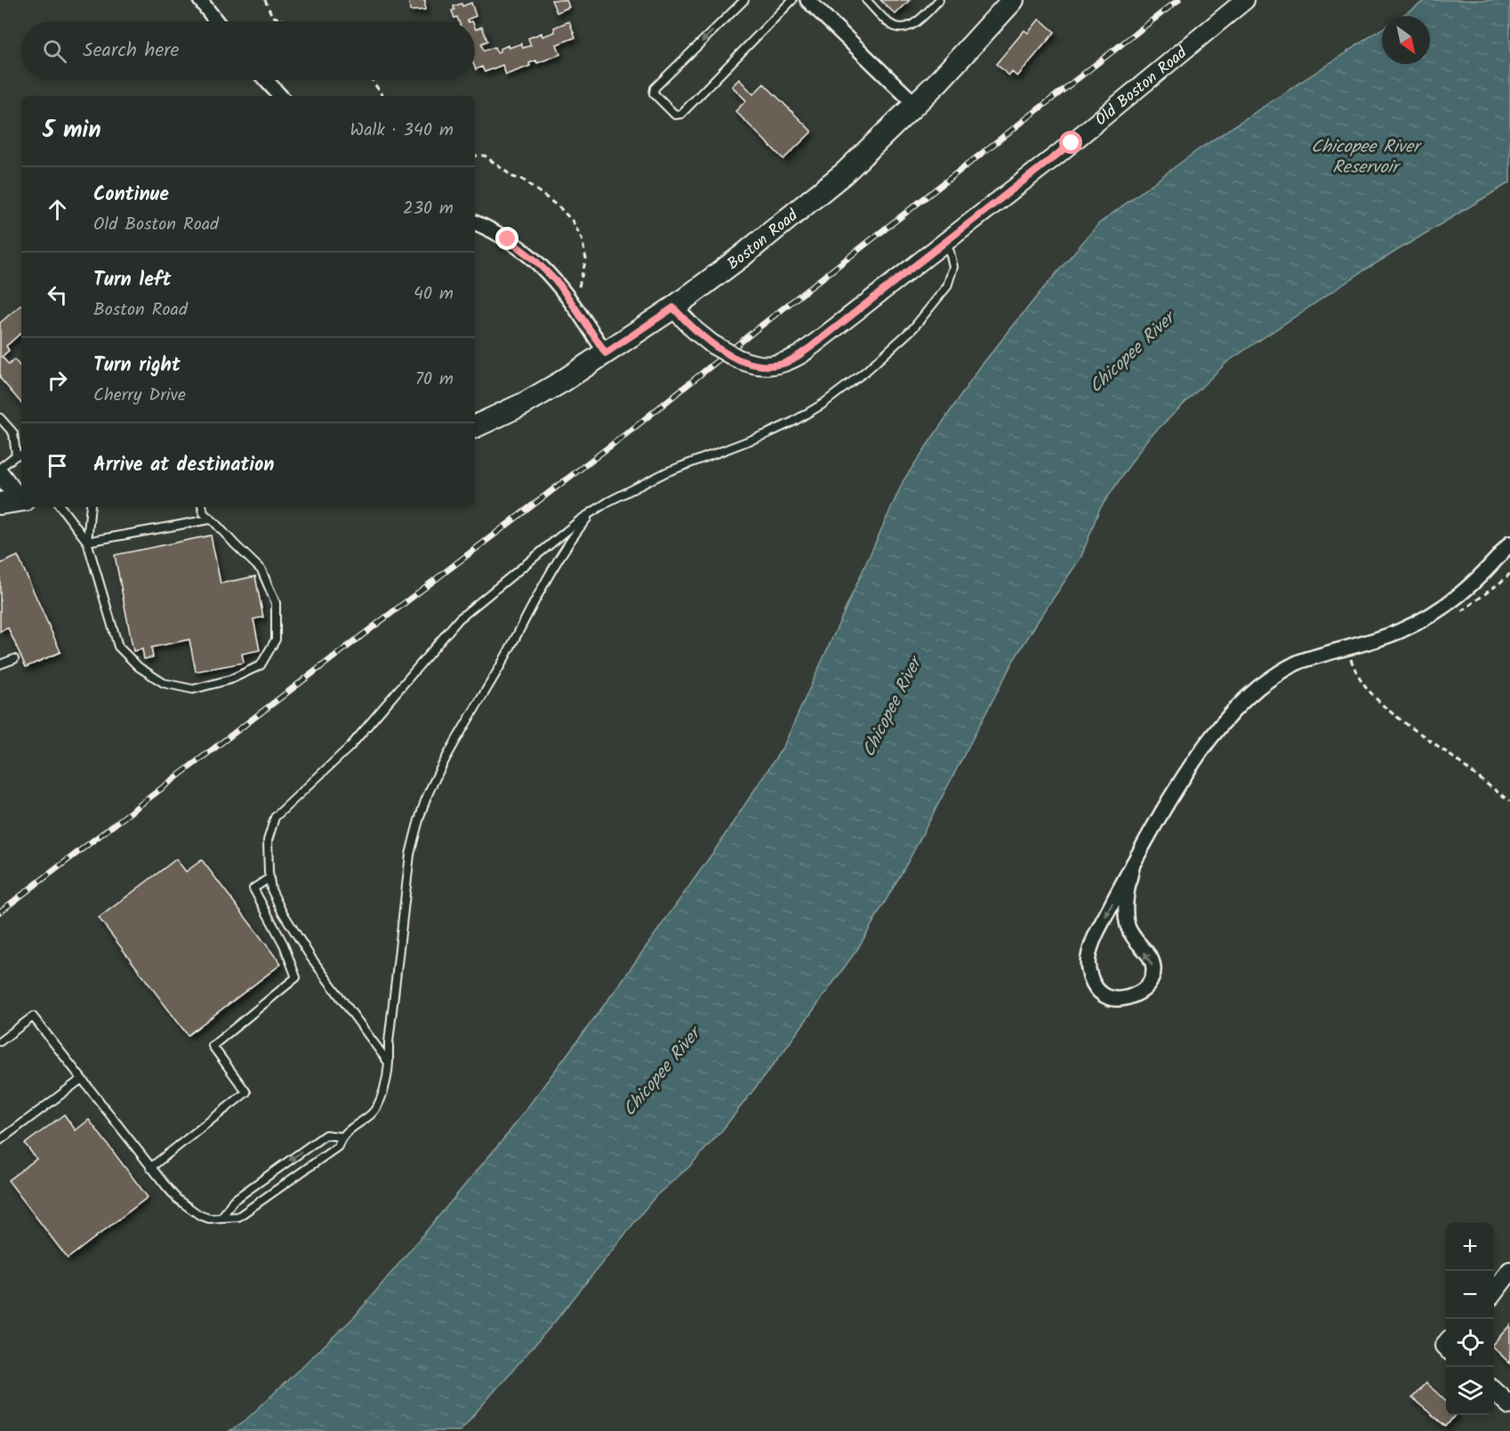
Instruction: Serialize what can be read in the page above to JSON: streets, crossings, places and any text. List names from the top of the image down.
{
  "streets": {
    "main road": ["Boston Road"],
    "street": ["Old Boston Road"]
  },
  "crossings": [
    ["Old Boston Road", "Boston Road"]
  ],
  "water": ["Chicopee River Reservoir", "Chicopee River"],
  "north": "bottom right",
  "page": {
    "search": "Search here",
    "heading": ["5 min", "Walk · 340 m"],
    "list": [
      ["Continue", "Old Boston Road", "230 m"],
      ["Turn left", "Boston Road", "40 m"],
      ["Turn right", "Cherry Drive", "70 m"],
      "Arrive at destination"
    ],
    "map_buttons": ["+", "−"]
  }
}
